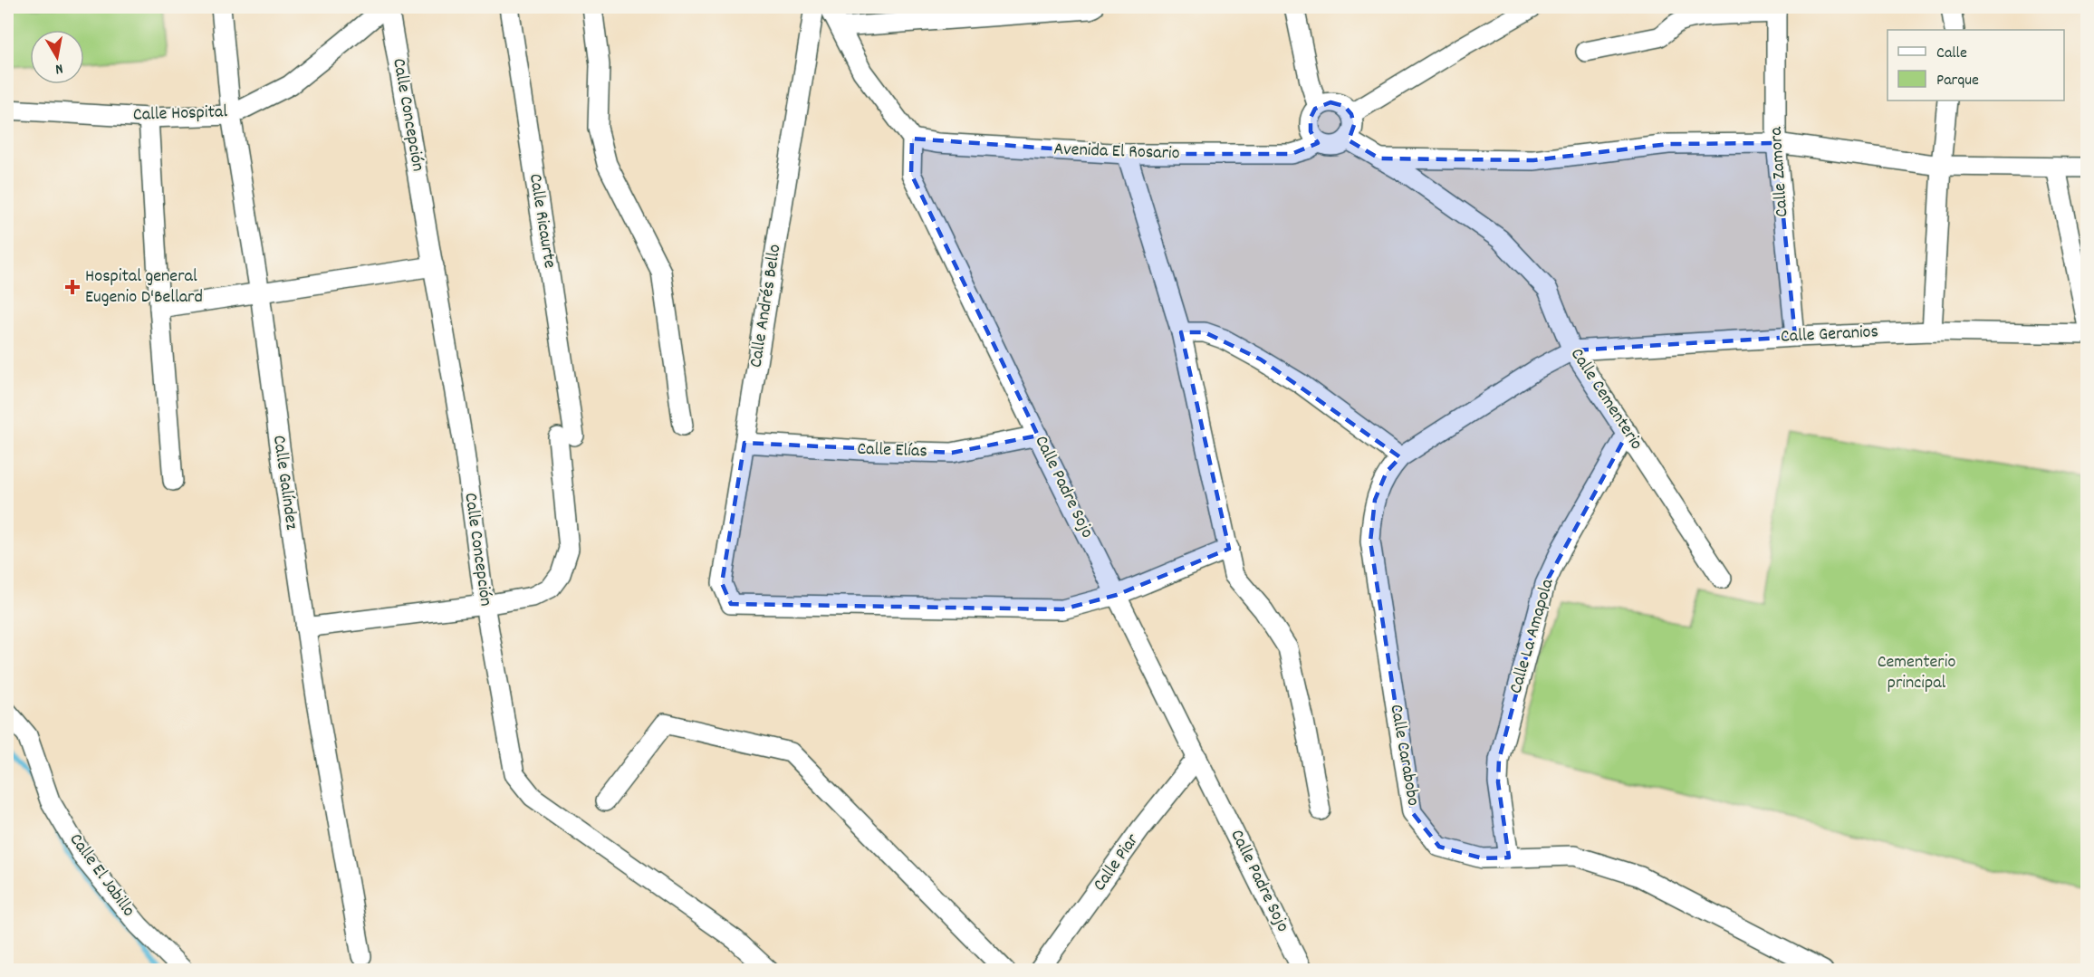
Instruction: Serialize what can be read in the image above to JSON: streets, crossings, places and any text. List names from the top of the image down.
{
  "streets": {
    "street": [
      "Calle Hospital",
      "Calle Concepción",
      "Avenida El Rosario",
      "Calle Zamora",
      "Calle Ricaurte",
      "Calle Andrés Bello",
      "Calle Geranios",
      "Calle Cementerio",
      "Calle Elías",
      "Calle Galíndez",
      "Calle Padre Sojo",
      "Calle La Amapola",
      "Calle Carabobo",
      "Calle Piar",
      "Calle El Jabillo"
    ]
  },
  "crossings": [
    ["Calle Hospital", "Calle Concepción"],
    ["Calle Hospital", "Calle Galíndez"],
    ["Calle Concepción", "Calle Ricaurte"],
    ["Avenida El Rosario", "Calle Cementerio"],
    ["Avenida El Rosario", "Calle Padre Sojo"],
    ["Calle Zamora", "Calle Geranios"],
    ["Calle Ricaurte", "Calle Galíndez"],
    ["Calle Andrés Bello", "Calle Elías"],
    ["Calle Andrés Bello", "Calle Padre Sojo"],
    ["Calle Geranios", "Calle Cementerio"],
    ["Calle Geranios", "Calle Carabobo"],
    ["Calle Cementerio", "Calle La Amapola"],
    ["Calle Cementerio", "Calle Carabobo"],
    ["Calle Elías", "Calle Padre Sojo"],
    ["Calle Padre Sojo", "Calle Piar"],
    ["Calle La Amapola", "Calle Carabobo"]
  ],
  "parks": ["Cementerio principal"],
  "places": {
    "health": ["Hospital general Eugenio D'Bellard"]
  },
  "legend": ["Calle", "Parque"],
  "north": "bottom"
}
